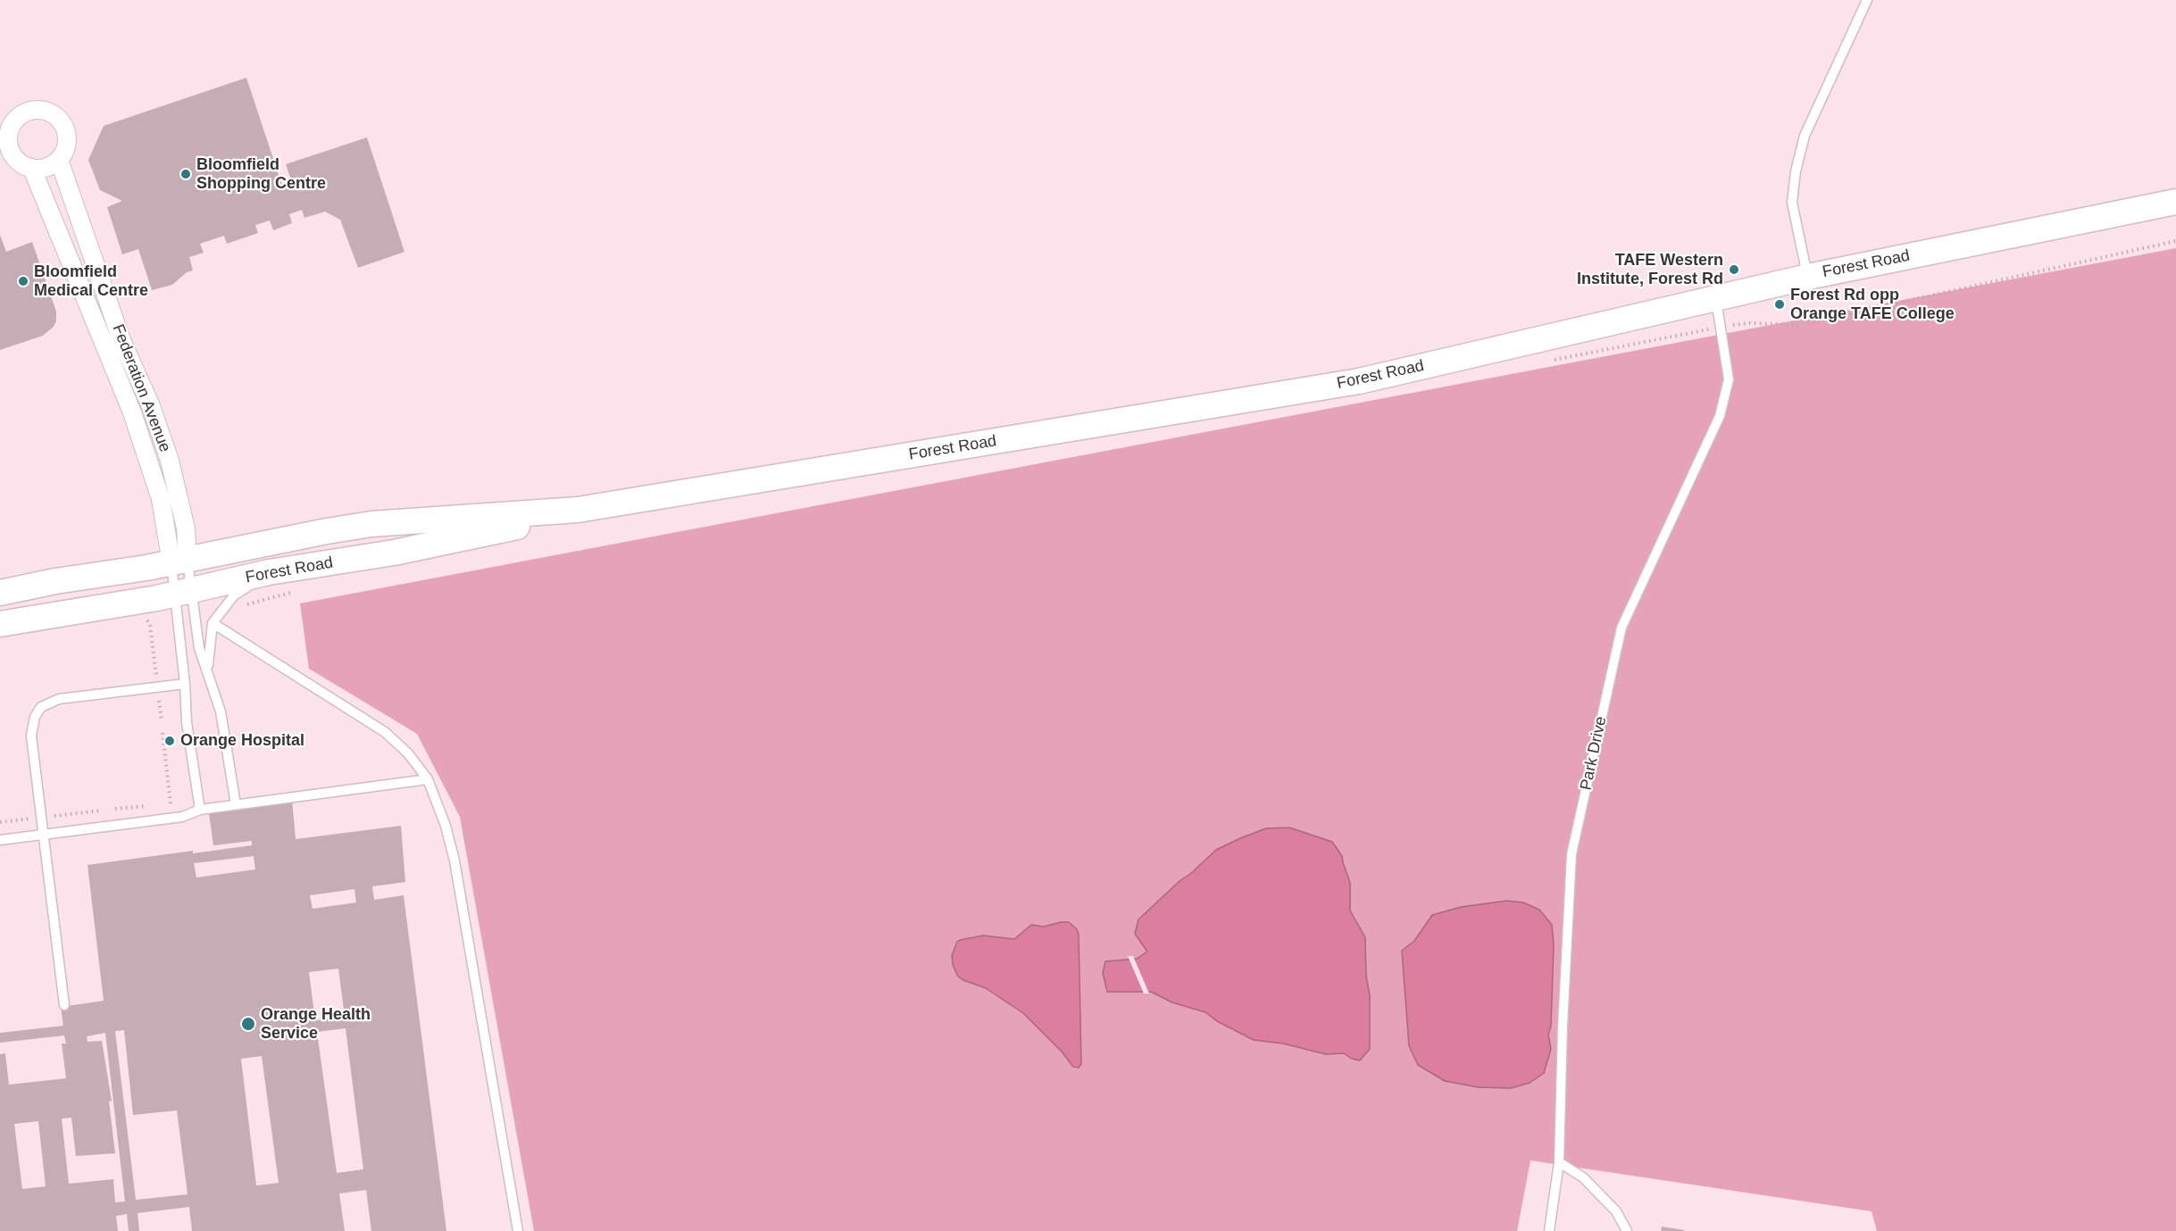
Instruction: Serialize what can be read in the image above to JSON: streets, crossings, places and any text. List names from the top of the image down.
{
  "streets": {
    "main road": ["Forest Road"],
    "street": ["Federation Avenue"],
    "lane": ["Park Drive"]
  },
  "crossings": [
    ["Forest Road", "Federation Avenue"],
    ["Forest Road", "Park Drive"]
  ],
  "places": [
    "Bloomfield Shopping Centre",
    "TAFE Western Institute, Forest Rd",
    "Bloomfield Medical Centre",
    "Forest Rd opp Orange TAFE College",
    "Orange Hospital",
    "Orange Health Service"
  ]
}
